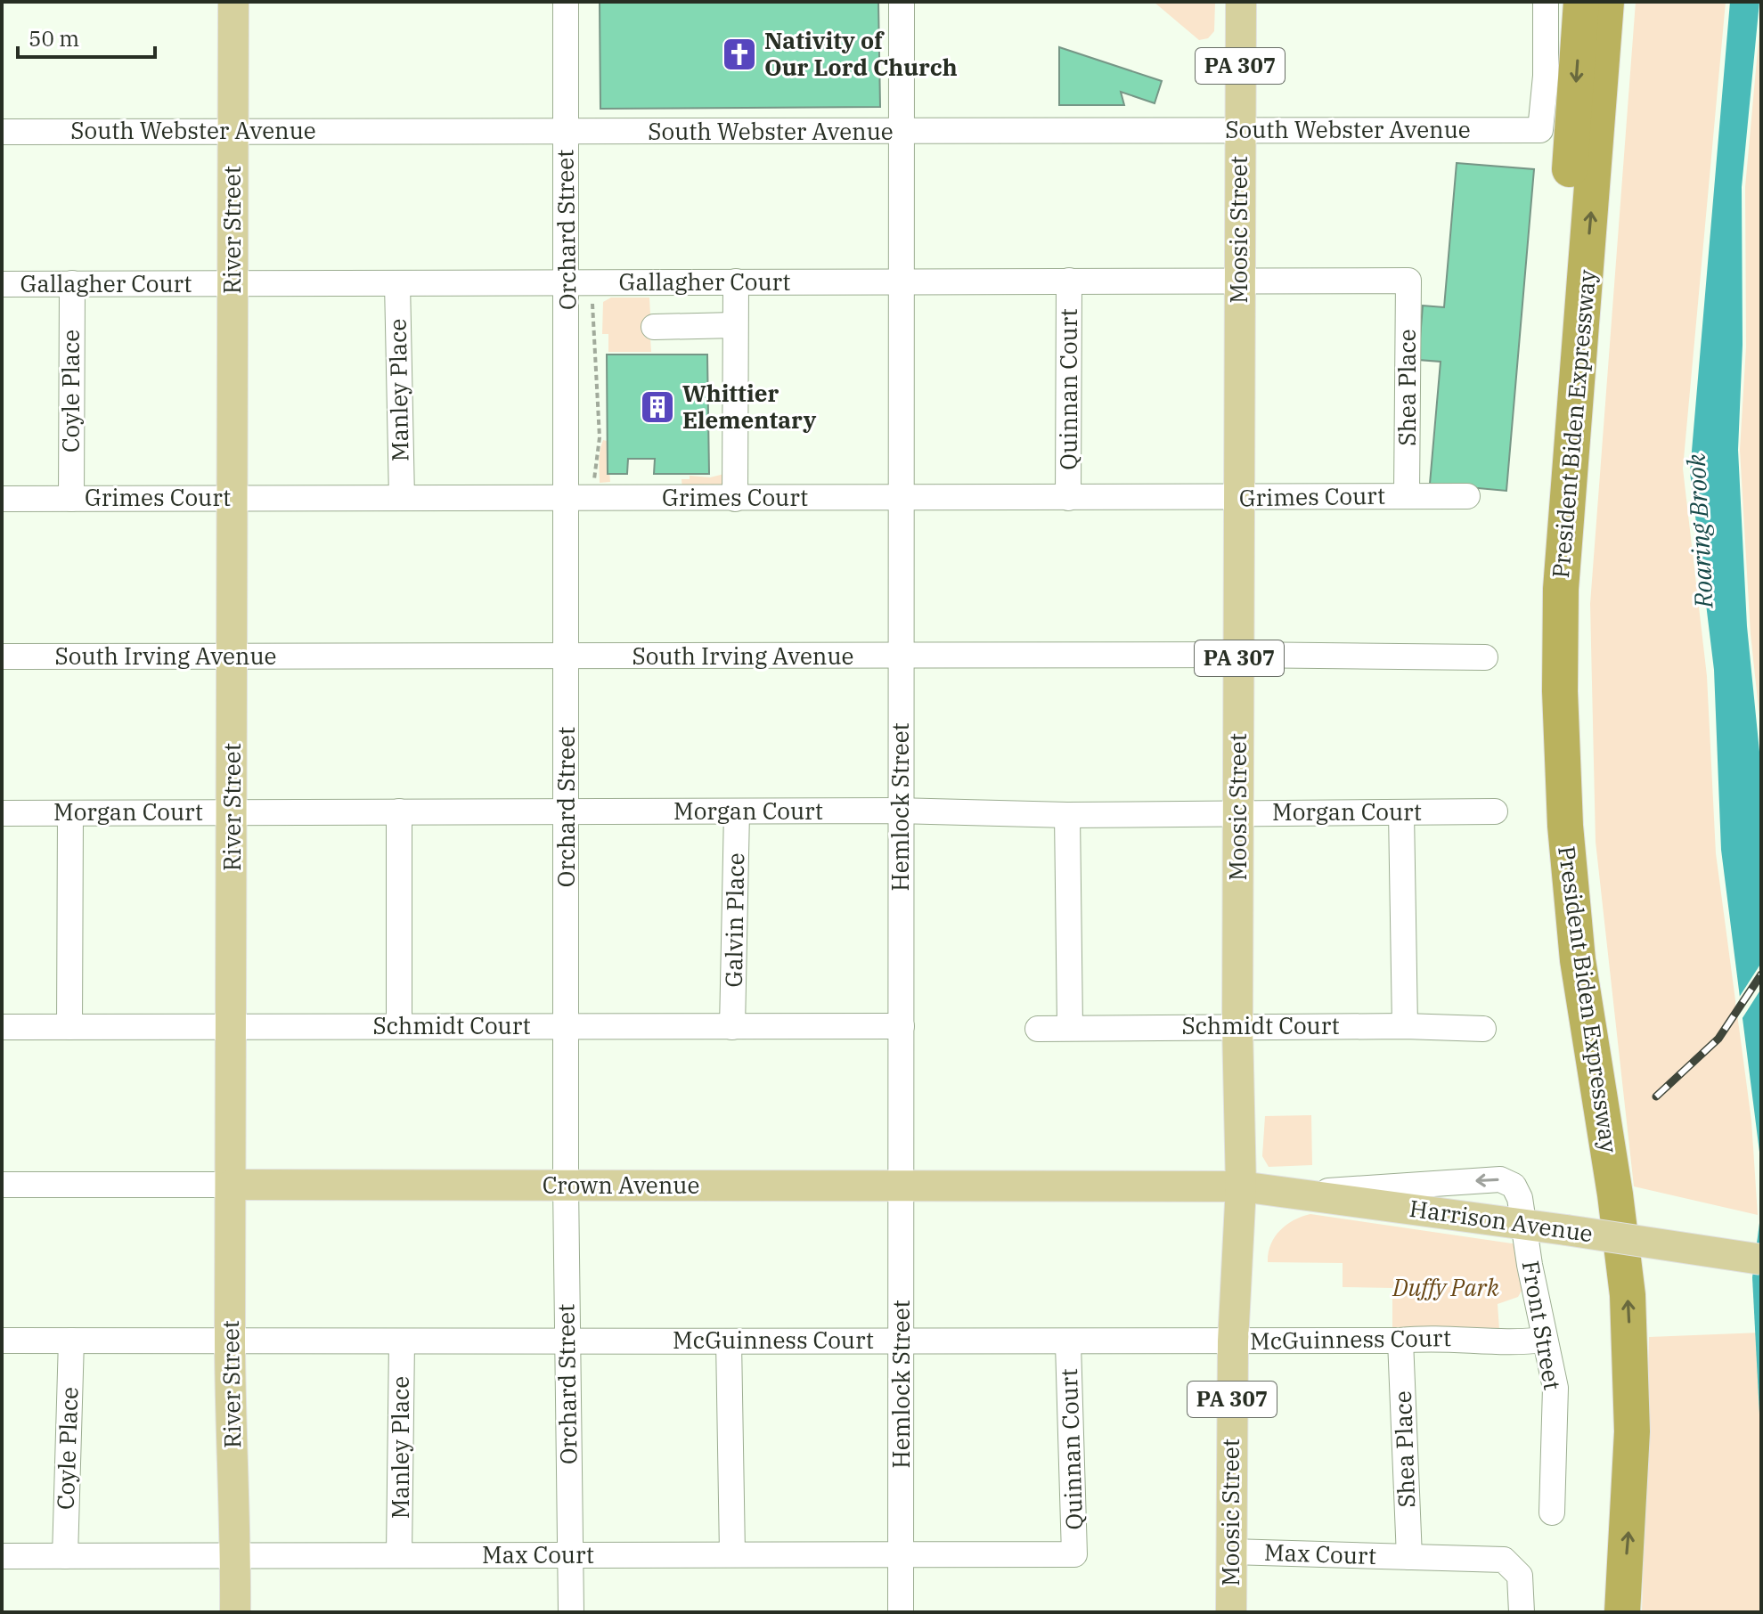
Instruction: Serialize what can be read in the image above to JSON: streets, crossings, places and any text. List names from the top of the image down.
{
  "streets": {
    "highway": ["President Biden Expressway"],
    "main road": [
      "PA 307",
      "River Street",
      "Moosic Street",
      "Crown Avenue",
      "Harrison Avenue"
    ],
    "street": [
      "South Webster Avenue",
      "Orchard Street",
      "Gallagher Court",
      "Shea Place",
      "Quinnan Court",
      "Manley Place",
      "Coyle Place",
      "Grimes Court",
      "South Irving Avenue",
      "Hemlock Street",
      "Morgan Court",
      "Galvin Place",
      "Schmidt Court",
      "Front Street",
      "McGuinness Court",
      "Max Court"
    ]
  },
  "crossings": [
    ["South Webster Avenue", "River Street"],
    ["South Webster Avenue", "Orchard Street"],
    ["South Webster Avenue", "Moosic Street"],
    ["South Webster Avenue", "Hemlock Street"],
    ["River Street", "Gallagher Court"],
    ["River Street", "Grimes Court"],
    ["River Street", "South Irving Avenue"],
    ["River Street", "Morgan Court"],
    ["River Street", "Schmidt Court"],
    ["River Street", "Crown Avenue"],
    ["River Street", "McGuinness Court"],
    ["River Street", "Max Court"],
    ["Orchard Street", "Gallagher Court"],
    ["Orchard Street", "Grimes Court"],
    ["Orchard Street", "South Irving Avenue"],
    ["Orchard Street", "Morgan Court"],
    ["Orchard Street", "Schmidt Court"],
    ["Orchard Street", "Crown Avenue"],
    ["Orchard Street", "McGuinness Court"],
    ["Orchard Street", "Max Court"],
    ["Moosic Street", "Gallagher Court"],
    ["Moosic Street", "Grimes Court"],
    ["Moosic Street", "South Irving Avenue"],
    ["Moosic Street", "Morgan Court"],
    ["Moosic Street", "Schmidt Court"],
    ["Moosic Street", "Crown Avenue"],
    ["Moosic Street", "Harrison Avenue"],
    ["Moosic Street", "McGuinness Court"],
    ["Moosic Street", "Max Court"],
    ["Gallagher Court", "Shea Place"],
    ["Gallagher Court", "Quinnan Court"],
    ["Gallagher Court", "Manley Place"],
    ["Gallagher Court", "Coyle Place"],
    ["Gallagher Court", "Hemlock Street"],
    ["Shea Place", "Grimes Court"],
    ["Shea Place", "McGuinness Court"],
    ["Shea Place", "Max Court"],
    ["Quinnan Court", "Grimes Court"],
    ["Quinnan Court", "McGuinness Court"],
    ["Quinnan Court", "Max Court"],
    ["Manley Place", "Grimes Court"],
    ["Manley Place", "McGuinness Court"],
    ["Manley Place", "Max Court"],
    ["Coyle Place", "Grimes Court"],
    ["Coyle Place", "McGuinness Court"],
    ["Coyle Place", "Max Court"],
    ["Grimes Court", "Hemlock Street"],
    ["South Irving Avenue", "Hemlock Street"],
    ["Hemlock Street", "Morgan Court"],
    ["Hemlock Street", "Schmidt Court"],
    ["Hemlock Street", "Crown Avenue"],
    ["Hemlock Street", "McGuinness Court"],
    ["Hemlock Street", "Max Court"],
    ["Morgan Court", "Galvin Place"],
    ["Galvin Place", "Schmidt Court"],
    ["Crown Avenue", "Harrison Avenue"],
    ["Harrison Avenue", "Front Street"],
    ["Front Street", "McGuinness Court"]
  ],
  "one_way": ["Front Street"],
  "water": ["Roaring Brook"],
  "parks": ["Duffy Park"],
  "places": {
    "church": ["Nativity of Our Lord Church"],
    "building": ["Whittier Elementary"]
  },
  "scale_bar": "50 m"
}
